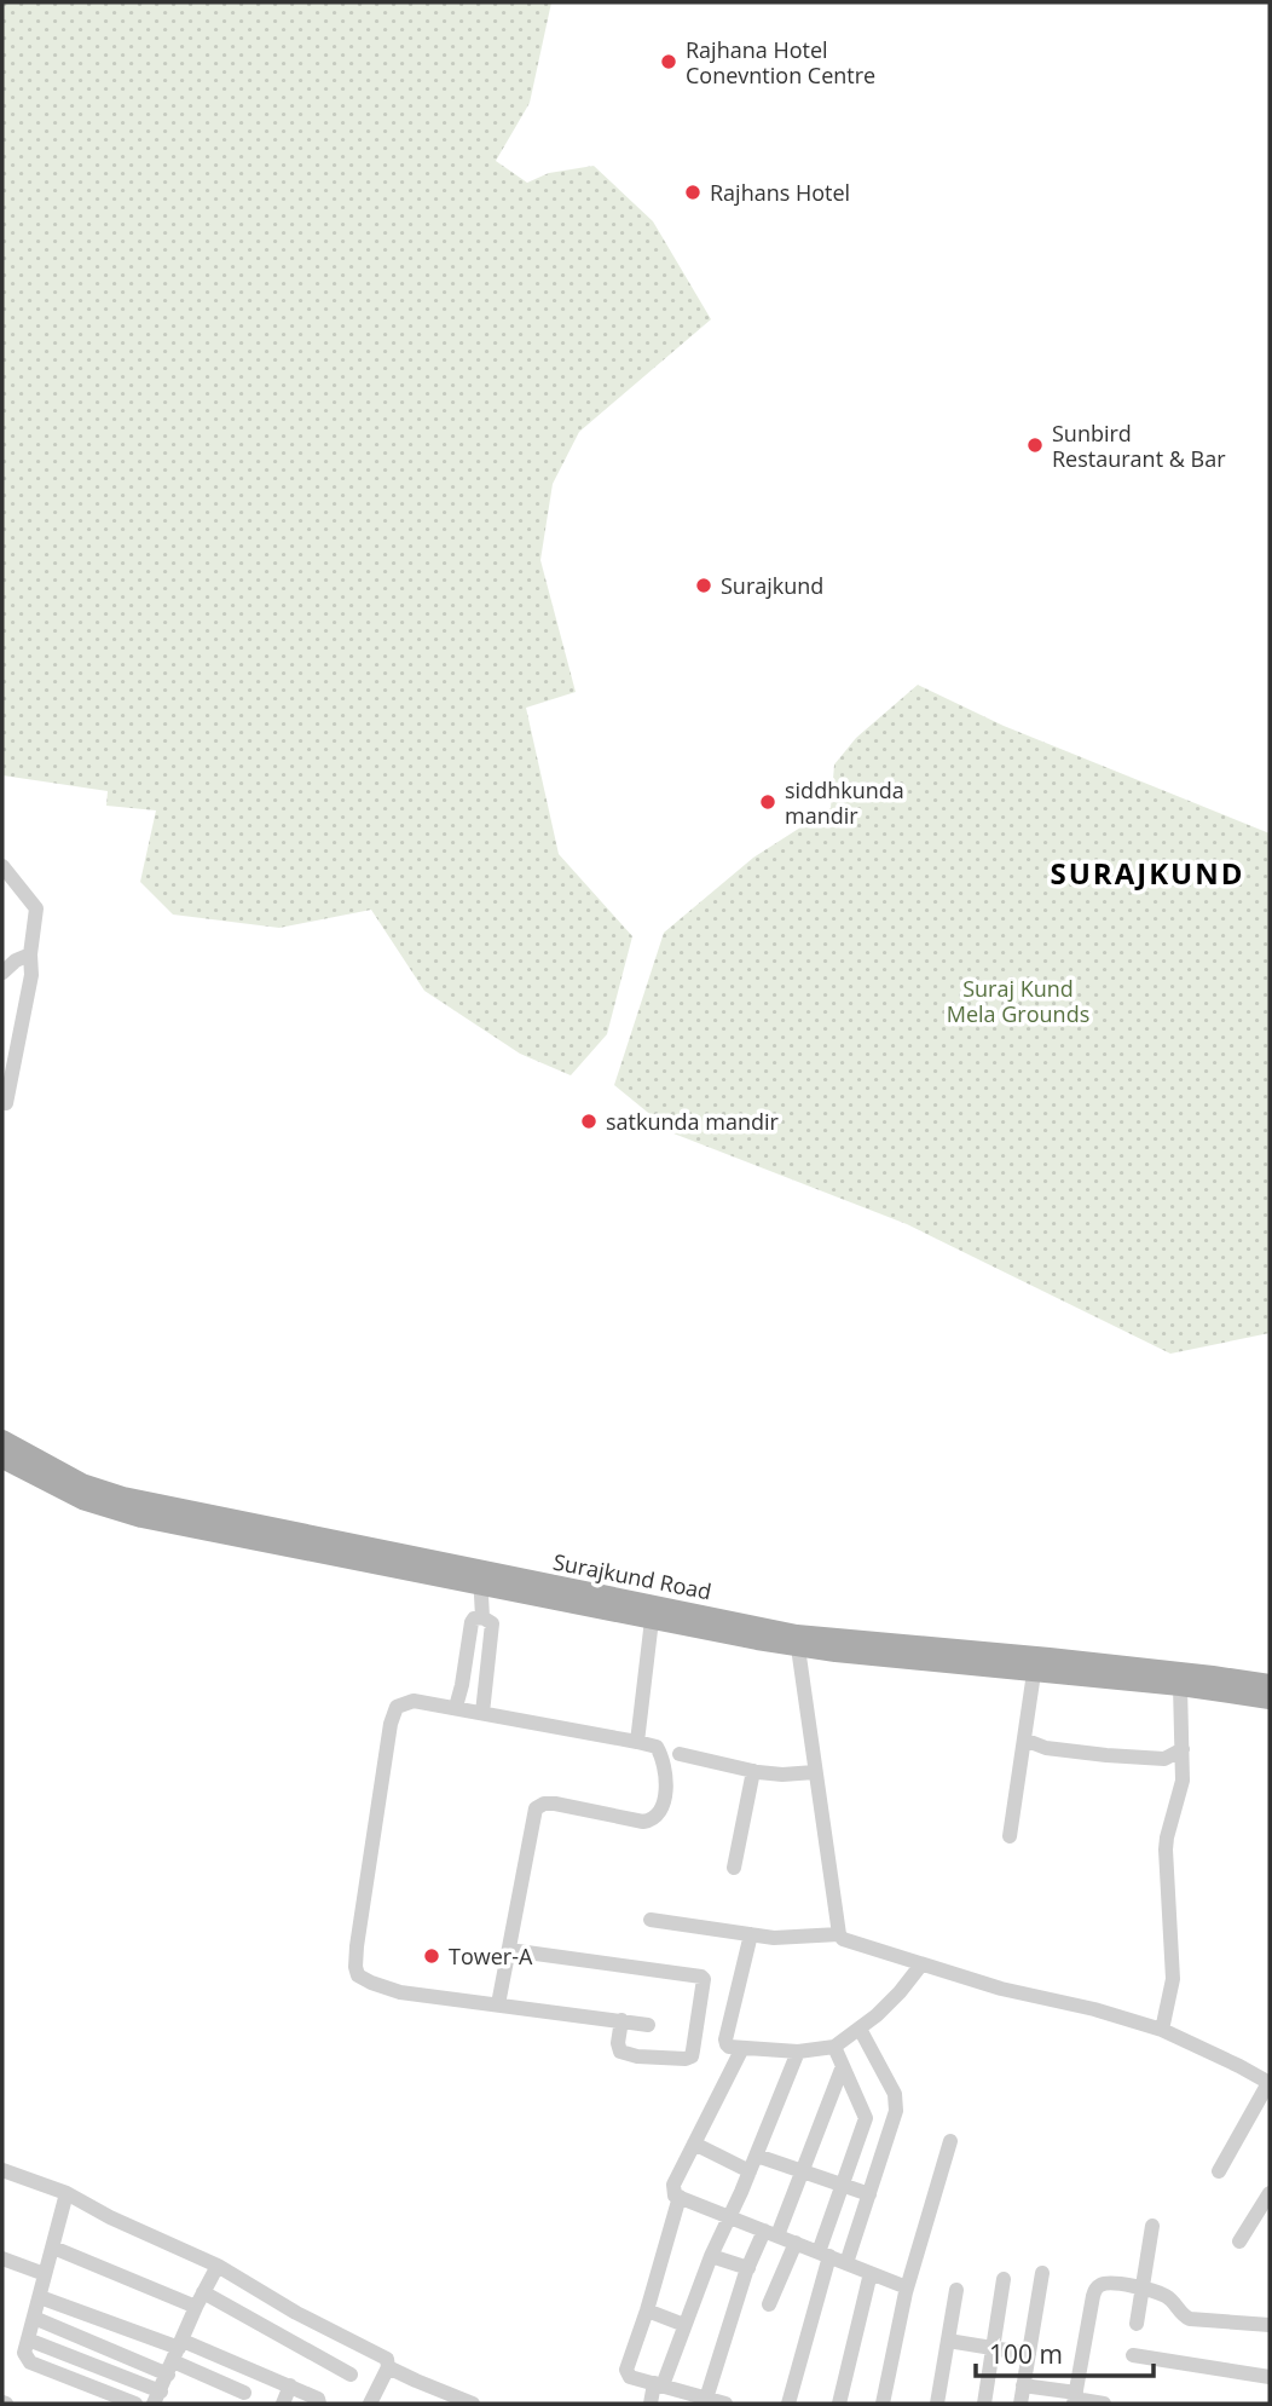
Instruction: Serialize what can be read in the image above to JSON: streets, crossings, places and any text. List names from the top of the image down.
{
  "streets": {
    "main road": ["Surajkund Road"]
  },
  "districts": ["SURAJKUND"],
  "parks": ["Suraj Kund Mela Grounds"],
  "places": [
    "Rajhana Hotel Conevntion Centre",
    "Rajhans Hotel",
    "Sunbird Restaurant & Bar",
    "Surajkund",
    "siddhkunda mandir",
    "satkunda mandir",
    "Tower-A"
  ],
  "scale_bar": "100 m"
}
